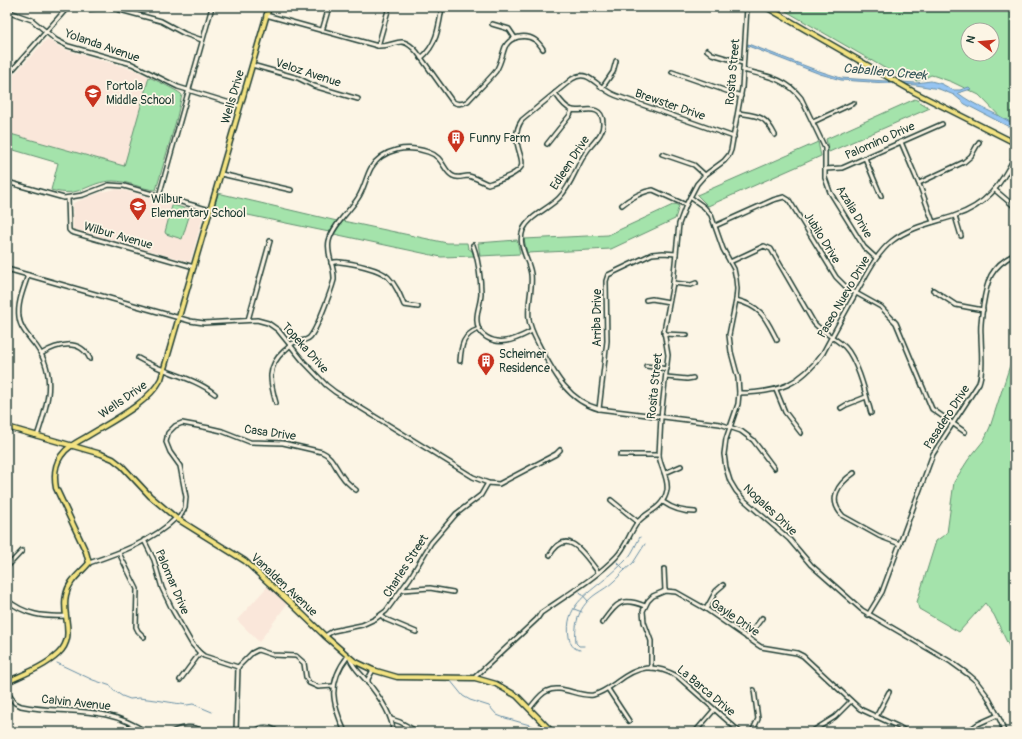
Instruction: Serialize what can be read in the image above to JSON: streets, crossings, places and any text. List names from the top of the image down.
{
  "streets": {
    "main road": ["Wells Drive", "Vanalden Avenue"],
    "street": [
      "Yolanda Avenue",
      "Rosita Street",
      "Veloz Avenue",
      "Brewster Drive",
      "Palomino Drive",
      "Edleen Drive",
      "Azalia Drive",
      "Wilbur Avenue",
      "Jubilo Drive",
      "Paseo Nuevo Drive",
      "Arriba Drive",
      "Topeka Drive",
      "Pasadero Drive",
      "Casa Drive",
      "Nogales Drive",
      "Charles Street",
      "Palomar Drive",
      "Gayle Drive",
      "La Barca Drive",
      "Calvin Avenue"
    ]
  },
  "crossings": [
    ["Yolanda Avenue", "Wells Drive"],
    ["Rosita Street", "Brewster Drive"],
    ["Rosita Street", "Azalia Drive"],
    ["Rosita Street", "Arriba Drive"],
    ["Rosita Street", "Nogales Drive"],
    ["Veloz Avenue", "Wells Drive"],
    ["Wells Drive", "Wilbur Avenue"],
    ["Wells Drive", "Topeka Drive"],
    ["Wells Drive", "Casa Drive"],
    ["Wells Drive", "Vanalden Avenue"],
    ["Brewster Drive", "Topeka Drive"],
    ["Palomino Drive", "Azalia Drive"],
    ["Azalia Drive", "Paseo Nuevo Drive"],
    ["Jubilo Drive", "Paseo Nuevo Drive"],
    ["Jubilo Drive", "Pasadero Drive"],
    ["Jubilo Drive", "Nogales Drive"],
    ["Paseo Nuevo Drive", "Nogales Drive"],
    ["Topeka Drive", "Charles Street"],
    ["Pasadero Drive", "Nogales Drive"],
    ["Casa Drive", "Palomar Drive"],
    ["Casa Drive", "Vanalden Avenue"],
    ["Charles Street", "Vanalden Avenue"],
    ["Vanalden Avenue", "La Barca Drive"]
  ],
  "water": ["Caballero Creek"],
  "places": {
    "school or university": ["Portola Middle School", "Wilbur Elementary School"],
    "building": ["Funny Farm", "Scheimer Residence"]
  },
  "north": "left"
}
